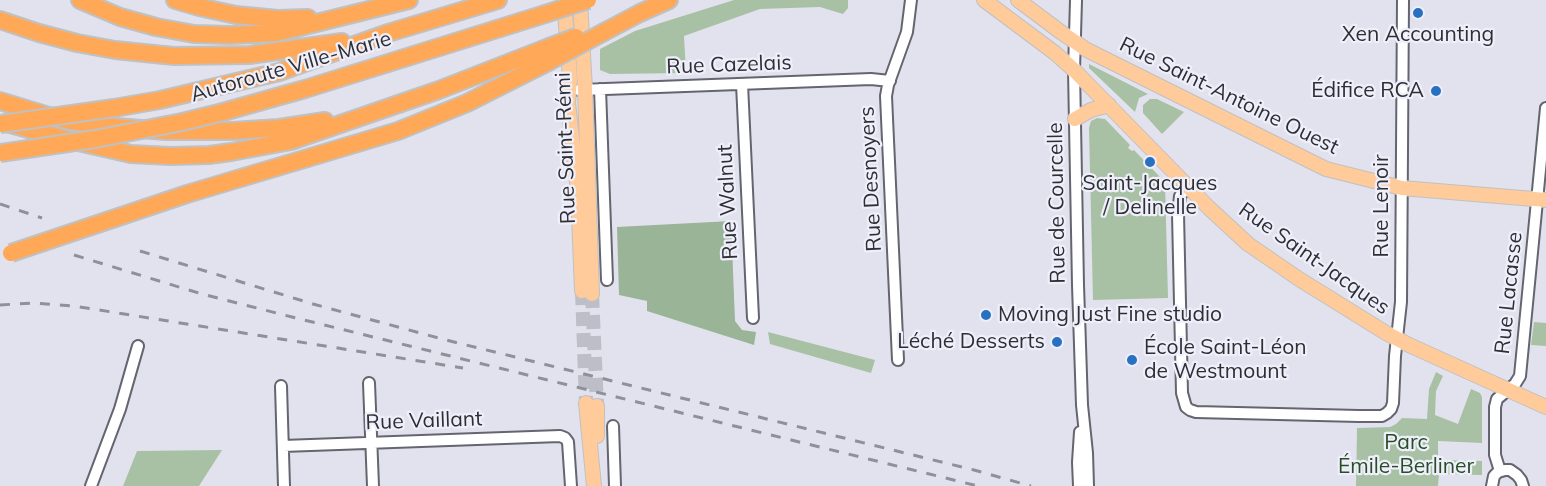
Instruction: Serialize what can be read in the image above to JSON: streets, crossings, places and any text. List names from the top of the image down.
{
  "streets": {
    "highway": ["Autoroute Ville-Marie"],
    "main road": ["Rue Saint-Antoine Ouest", "Rue Saint-Rémi", "Rue Saint-Jacques"],
    "street": [
      "Rue Cazelais",
      "Rue Desnoyers",
      "Rue Walnut",
      "Rue de Courcelle",
      "Rue Lenoir",
      "Rue Lacasse",
      "Rue Vaillant"
    ]
  },
  "crossings": [
    ["Rue Cazelais", "Rue Saint-Rémi"],
    ["Rue Cazelais", "Rue Desnoyers"],
    ["Rue Cazelais", "Rue Walnut"],
    ["Rue Saint-Antoine Ouest", "Rue de Courcelle"],
    ["Rue Saint-Antoine Ouest", "Rue Lenoir"],
    ["Rue Saint-Antoine Ouest", "Rue Lacasse"],
    ["Rue de Courcelle", "Rue Saint-Jacques"],
    ["Rue Lenoir", "Rue Saint-Jacques"],
    ["Rue Saint-Jacques", "Rue Lacasse"]
  ],
  "parks": ["Parc Émile-Berliner"],
  "places": [
    "Xen Accounting",
    "Édifice RCA",
    "Saint-Jacques / Delinelle",
    "Moving Just Fine studio",
    "Léché Desserts",
    "École Saint-Léon de Westmount"
  ]
}
